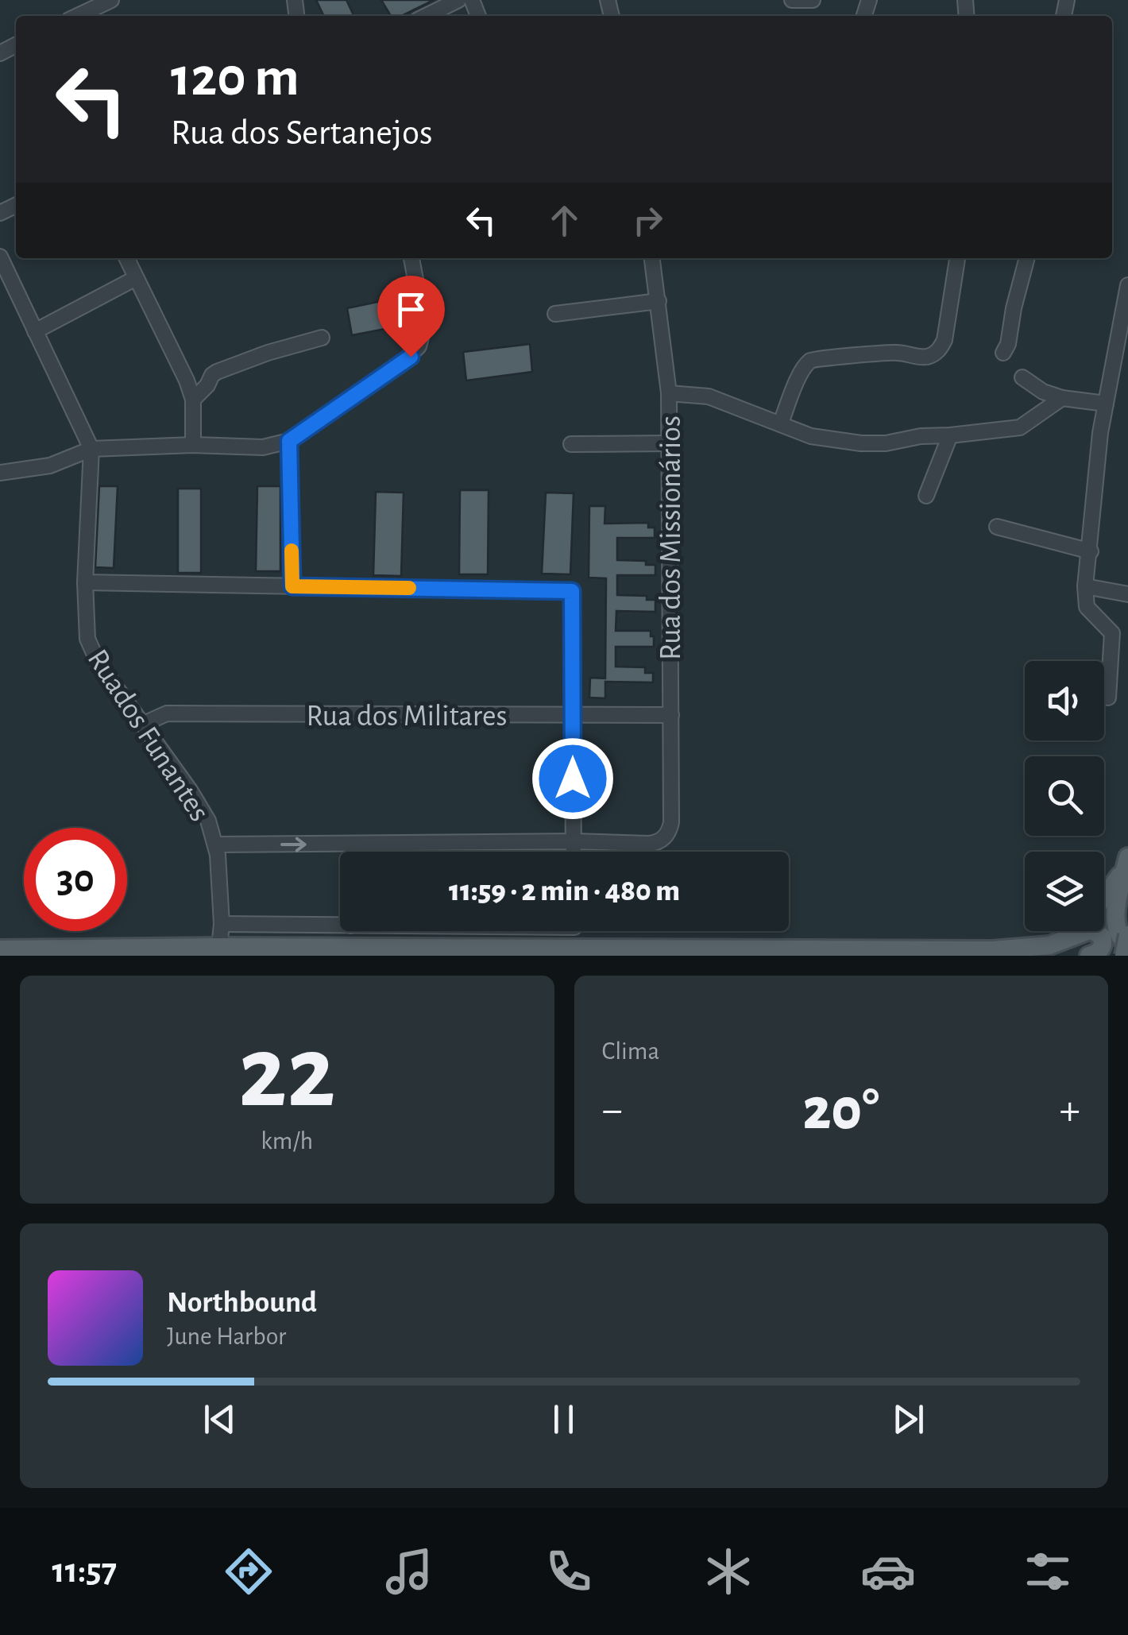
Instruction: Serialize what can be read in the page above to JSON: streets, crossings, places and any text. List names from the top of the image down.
{
  "streets": {
    "street": ["Rua dos Missionários", "Rua dos Militares", "Ruados Funantes"]
  },
  "crossings": [
    ["Rua dos Missionários", "Rua dos Militares"],
    ["Rua dos Militares", "Ruados Funantes"]
  ],
  "page": {
    "turn": ["120 m", "Rua dos Sertanejos"],
    "limit": "30",
    "trip": "11:59 · 2 min · 480 m",
    "tile": [
      ["22", "km/h"],
      "Clima"
    ],
    "heat": ["−", "20°", "+"],
    "song": ["Northbound", "June Harbor"],
    "tabs": "11:57"
  }
}
